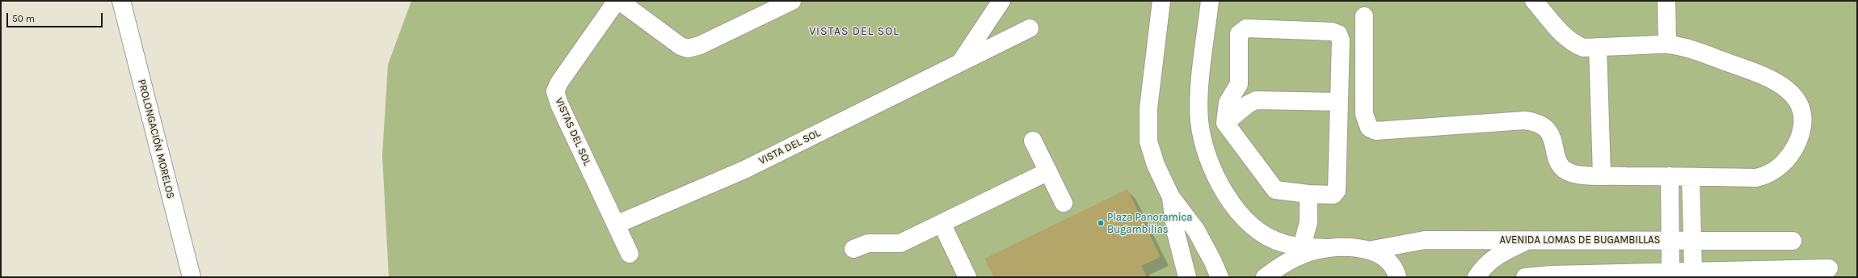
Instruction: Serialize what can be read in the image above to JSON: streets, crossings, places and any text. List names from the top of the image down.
{
  "streets": {
    "street": [
      "VISTAS DEL SOL",
      "PROLONGACIÓN MORELOS",
      "VISTA DEL SOL",
      "AVENIDA LOMAS DE BUGAMBILLAS"
    ]
  },
  "crossings": [
    ["VISTAS DEL SOL", "VISTA DEL SOL"]
  ],
  "districts": ["VISTAS DEL SOL"],
  "places": ["Plaza Panoramica Bugambilias"],
  "scale_bar": "50 m"
}
